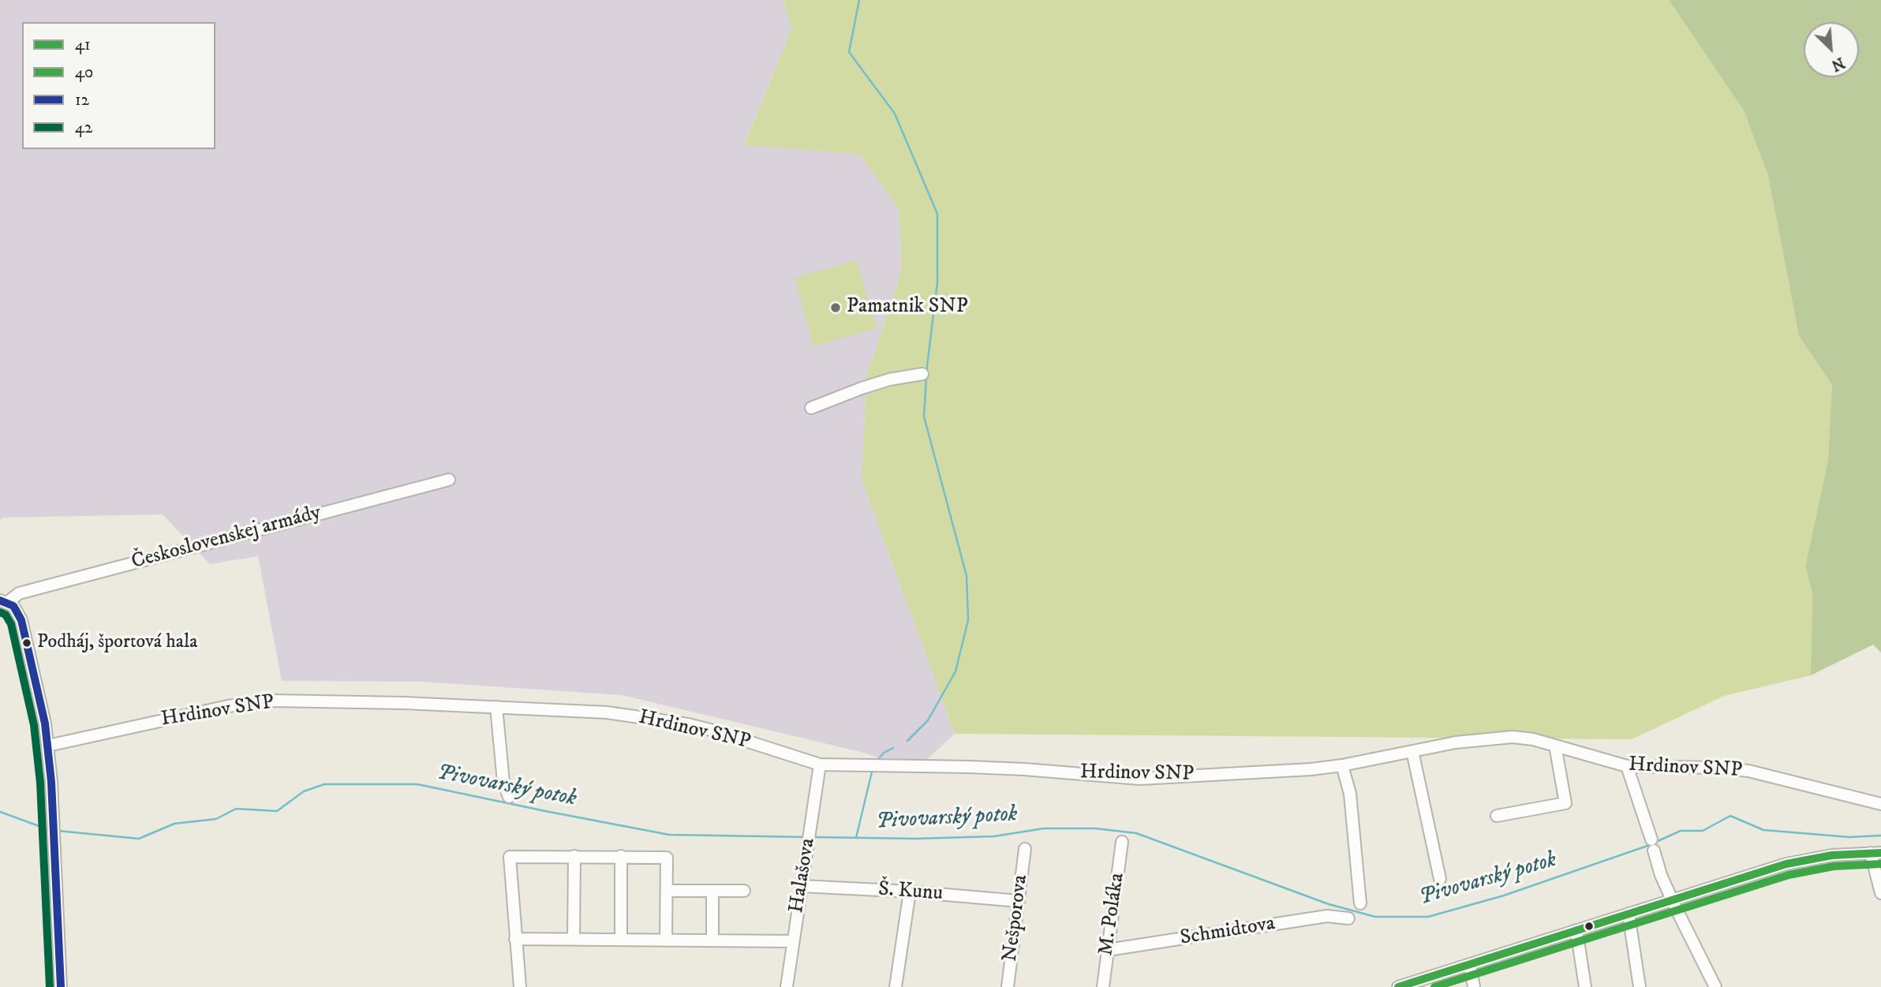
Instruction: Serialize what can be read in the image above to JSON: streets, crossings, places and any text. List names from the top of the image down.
{
  "streets": {
    "street": [
      "Československej armády",
      "Hrdinov SNP",
      "Halašova",
      "Š. Kunu",
      "M. Poláka",
      "Nešporova",
      "Schmidtova"
    ]
  },
  "crossings": [
    ["Československej armády", "Hrdinov SNP"],
    ["Hrdinov SNP", "Halašova"],
    ["Halašova", "Š. Kunu"],
    ["Š. Kunu", "Nešporova"],
    ["M. Poláka", "Schmidtova"]
  ],
  "water": ["Pivovarský potok"],
  "places": ["Pamatnik SNP", "Podháj, športová hala"],
  "lines": [
    "transit line 12",
    "transit line 42",
    "transit line 41",
    "transit line 40"
  ],
  "legend": [
    "41",
    "40",
    "12",
    "42"
  ],
  "north": "bottom right"
}
